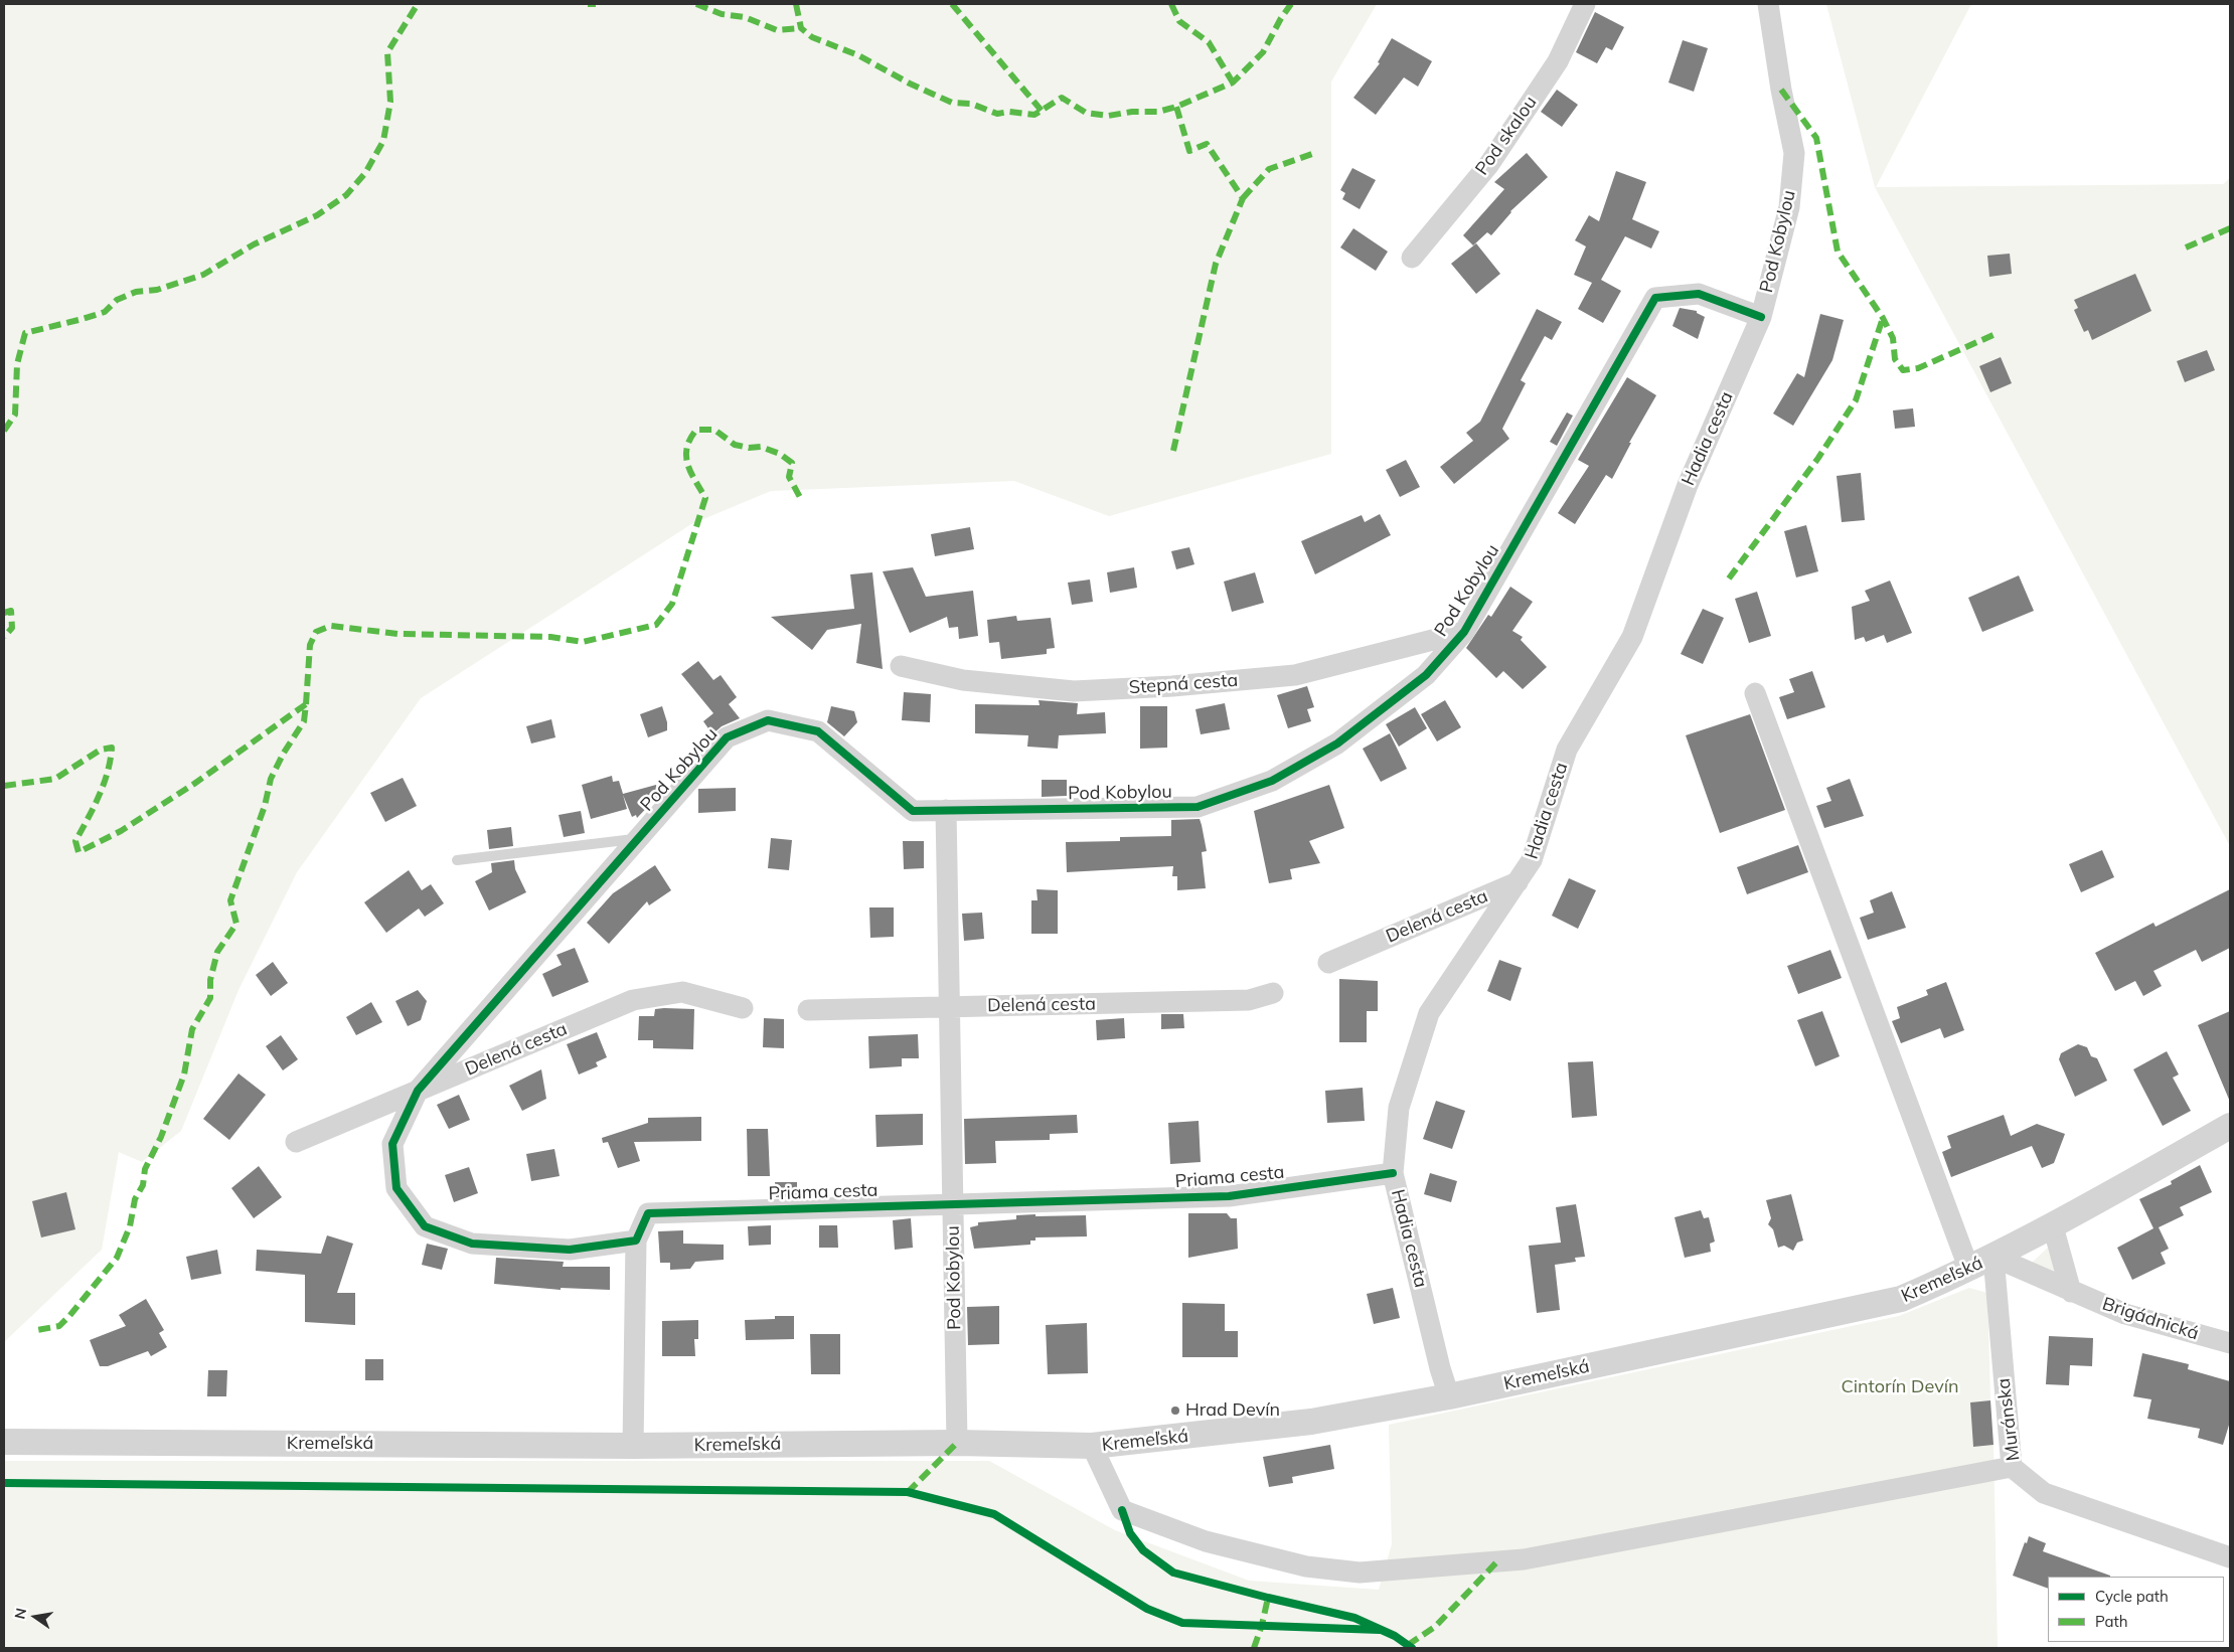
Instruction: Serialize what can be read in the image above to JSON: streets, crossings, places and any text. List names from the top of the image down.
{
  "streets": {
    "street": [
      "Pod skalou",
      "Pod Kobylou",
      "Hadia cesta",
      "Stepná cesta",
      "Delená cesta",
      "Priama cesta",
      "Kremeľská",
      "Brigádnická",
      "Muránska"
    ]
  },
  "crossings": [
    ["Pod Kobylou", "Hadia cesta"],
    ["Pod Kobylou", "Stepná cesta"],
    ["Pod Kobylou", "Delená cesta"],
    ["Pod Kobylou", "Priama cesta"],
    ["Pod Kobylou", "Kremeľská"],
    ["Hadia cesta", "Delená cesta"],
    ["Hadia cesta", "Priama cesta"],
    ["Hadia cesta", "Kremeľská"],
    ["Kremeľská", "Brigádnická"],
    ["Kremeľská", "Muránska"],
    ["Brigádnická", "Muránska"]
  ],
  "parks": ["Cintorín Devín"],
  "places": ["Hrad Devín"],
  "legend": ["Cycle path", "Path"],
  "north": "left"
}
